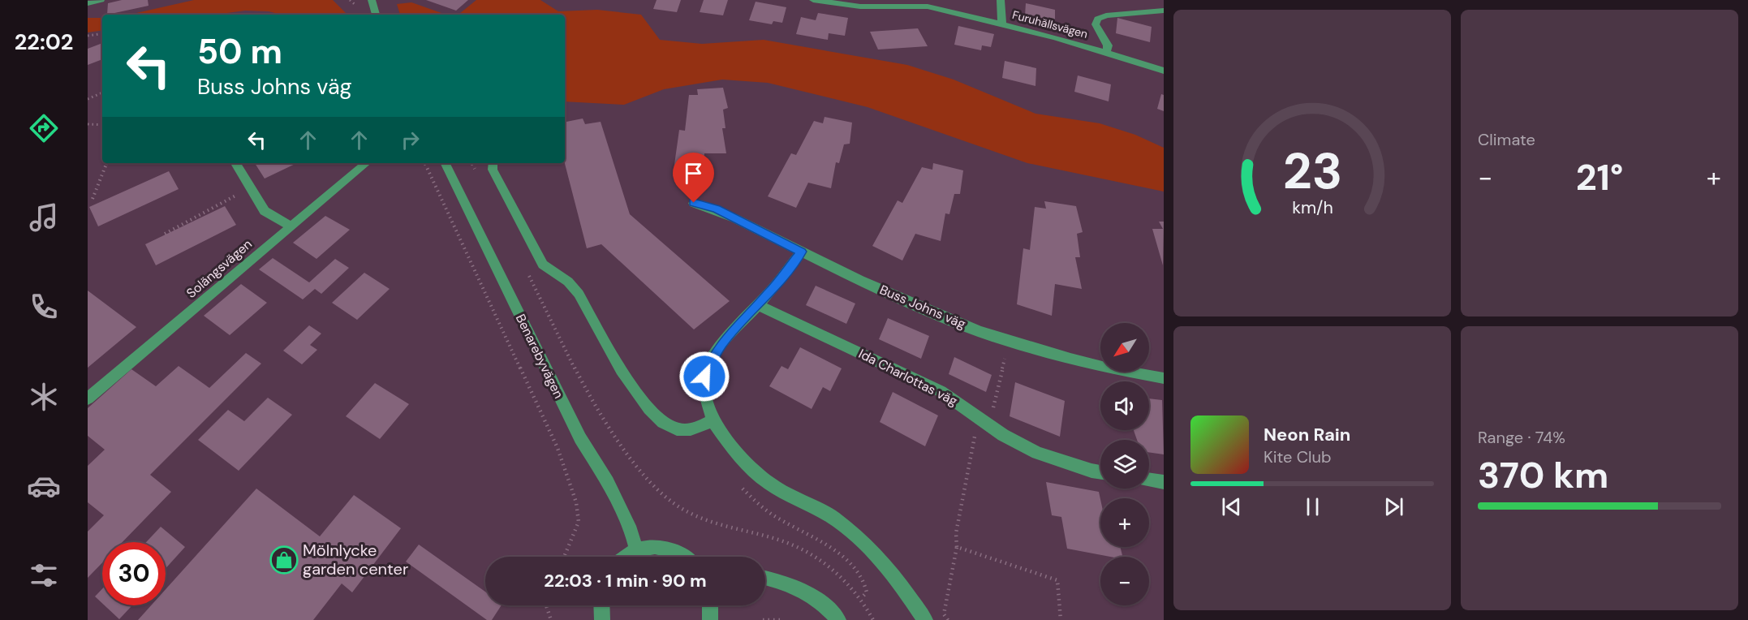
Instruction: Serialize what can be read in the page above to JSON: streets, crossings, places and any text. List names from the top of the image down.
{
  "streets": {
    "street": [
      "Furuhällsvägen",
      "Solängsvägen",
      "Buss Johns väg",
      "Benarebyvägen",
      "Ida Charlottas väg"
    ]
  },
  "places": {
    "shop": ["Mölnlycke garden center"]
  },
  "north": "bottom left",
  "page": {
    "tabs": "22:02",
    "tile": [
      "Climate",
      ["Range · 74%", "370 km"]
    ],
    "turn": ["50 m", "Buss Johns väg"],
    "heat": ["−", "21°", "+"],
    "map_buttons": ["+", "−"],
    "song": ["Neon Rain", "Kite Club"],
    "limit": "30",
    "trip": "22:03 · 1 min · 90 m",
    "gauge": ["23", "km/h"]
  }
}
